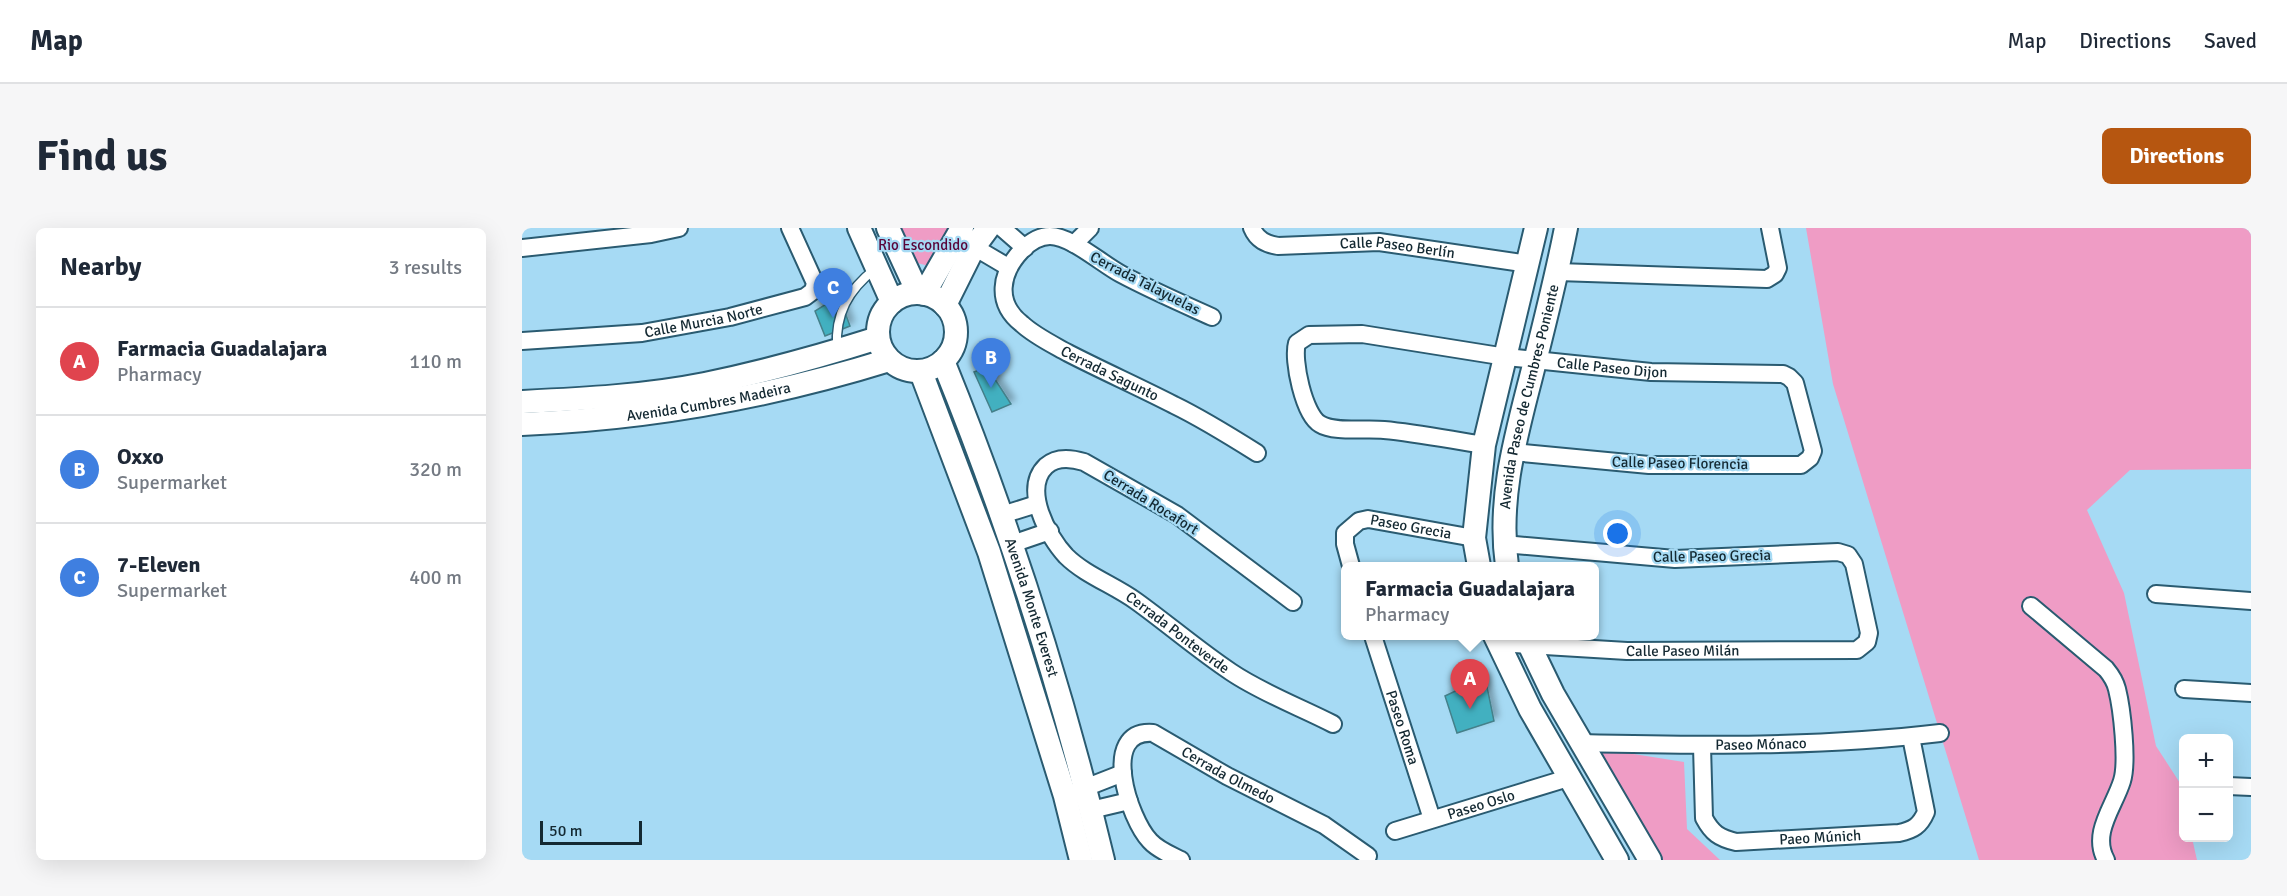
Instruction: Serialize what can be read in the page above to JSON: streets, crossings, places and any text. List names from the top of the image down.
{
  "streets": {
    "street": [
      "Calle Paseo Berlín",
      "Cerrada Talayuelas",
      "Calle Murcia Norte",
      "Calle Paseo Dijon",
      "Cerrada Sagunto",
      "Avenida Paseo de Cumbres Poniente",
      "Avenida Cumbres Madeira",
      "Calle Paseo Florencia",
      "Cerrada Rocafort",
      "Paseo Grecia",
      "Calle Paseo Grecia",
      "Avenida Monte Everest",
      "Cerrada Ponteverde",
      "Calle Paseo Milán",
      "Paseo Roma",
      "Paseo Mónaco",
      "Cerrada Olmedo",
      "Paseo Oslo",
      "Paeo Múnich"
    ]
  },
  "crossings": [
    ["Calle Paseo Berlín", "Avenida Paseo de Cumbres Poniente"],
    ["Cerrada Talayuelas", "Cerrada Sagunto"],
    ["Calle Paseo Dijon", "Avenida Paseo de Cumbres Poniente"],
    ["Calle Paseo Dijon", "Calle Paseo Florencia"],
    ["Avenida Paseo de Cumbres Poniente", "Calle Paseo Florencia"],
    ["Avenida Paseo de Cumbres Poniente", "Paseo Grecia"],
    ["Avenida Paseo de Cumbres Poniente", "Calle Paseo Grecia"],
    ["Avenida Cumbres Madeira", "Avenida Monte Everest"],
    ["Cerrada Rocafort", "Cerrada Ponteverde"],
    ["Calle Paseo Grecia", "Calle Paseo Milán"],
    ["Paseo Roma", "Paseo Oslo"],
    ["Paseo Mónaco", "Paeo Múnich"]
  ],
  "parks": ["Rio Escondido"],
  "scale_bar": "50 m",
  "page": {
    "header": "Map",
    "nav": ["Map", "Directions", "Saved"],
    "buttons": "Directions",
    "title": "Find us",
    "heading": ["Nearby", "3 results"],
    "pins": ["C", "B", "A"],
    "list": [
      {
        "mark": "A",
        "name": "Farmacia Guadalajara",
        "note": "Pharmacy",
        "value": "110 m"
      },
      {
        "mark": "B",
        "name": "Oxxo",
        "note": "Supermarket",
        "value": "320 m"
      },
      {
        "mark": "C",
        "name": "7-Eleven",
        "note": "Supermarket",
        "value": "400 m"
      }
    ],
    "popup": ["Farmacia Guadalajara", "Pharmacy"],
    "map_buttons": ["+", "−"],
    "scale": "50 m"
  }
}
